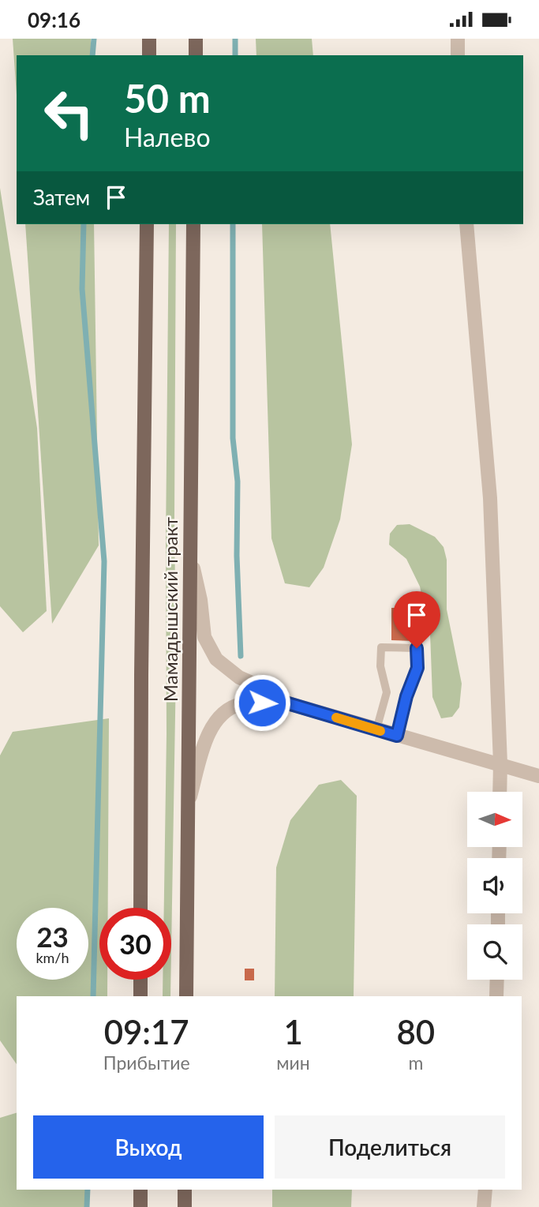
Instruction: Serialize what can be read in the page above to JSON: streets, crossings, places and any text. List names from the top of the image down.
{
  "streets": {
    "main road": ["Мамадышский тракт"]
  },
  "north": "right",
  "page": {
    "status": "09:16",
    "turn": ["50 m", "Налево"],
    "then": "Затем",
    "speed": "23 km/h",
    "limit": "30",
    "eta": [
      "09:17",
      "Прибытие",
      "1",
      "мин",
      "80",
      "m"
    ],
    "buttons": ["Выход", "Поделиться"]
  }
}
